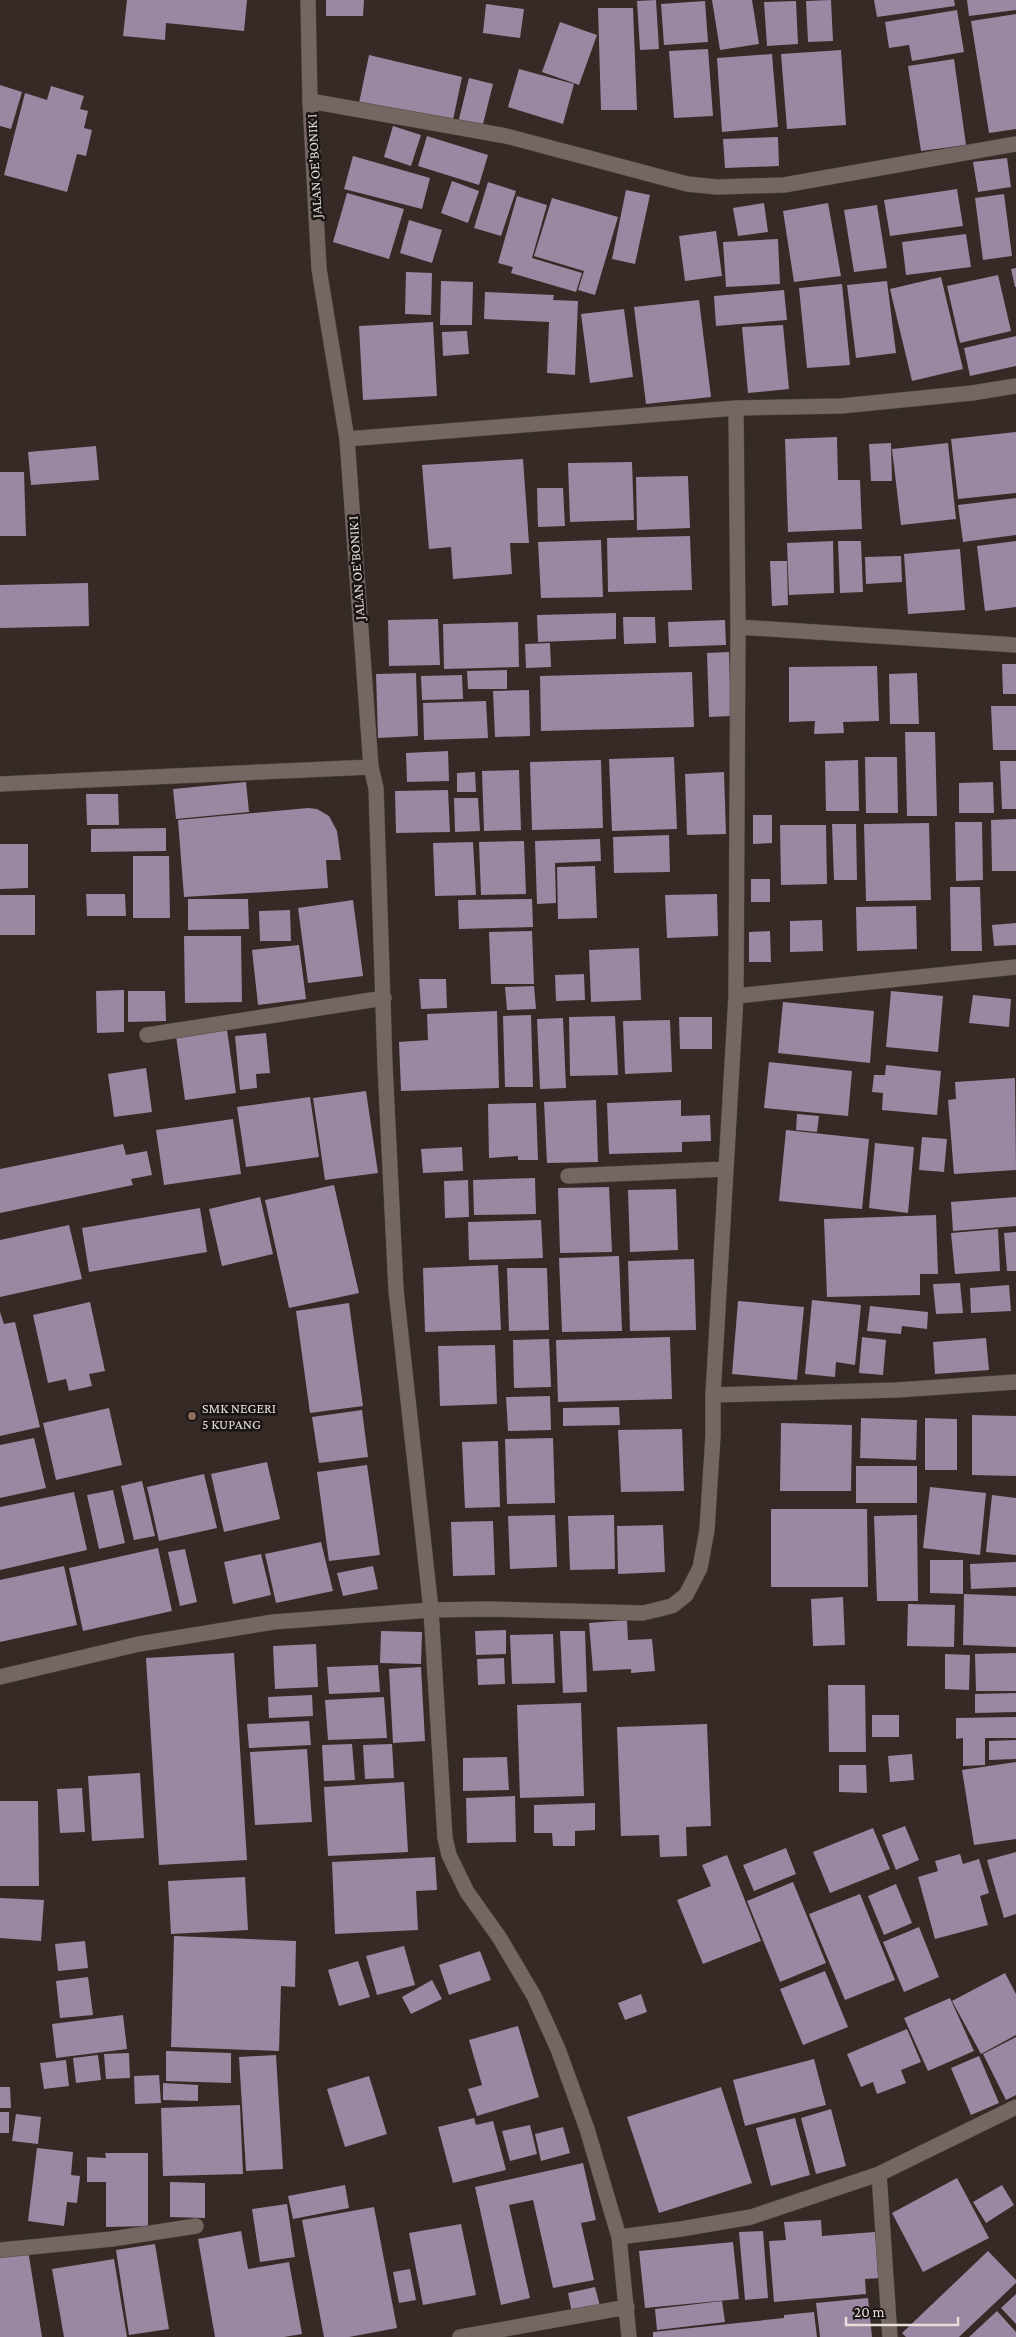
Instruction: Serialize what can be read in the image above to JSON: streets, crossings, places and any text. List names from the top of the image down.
{
  "streets": {
    "street": ["JALAN OE'BONIK I"]
  },
  "places": ["SMK NEGERI 5 KUPANG"],
  "scale_bar": "20 m"
}
